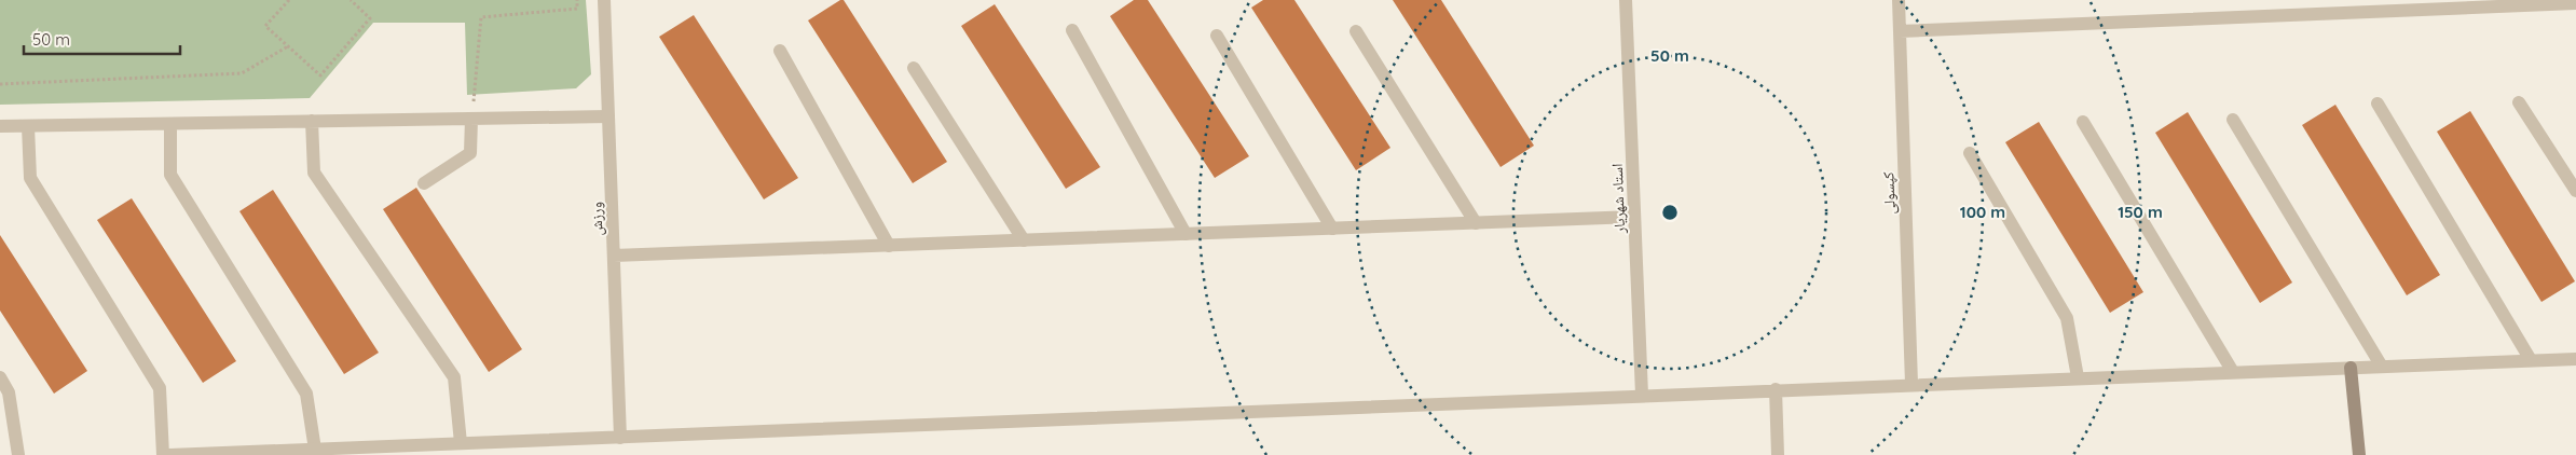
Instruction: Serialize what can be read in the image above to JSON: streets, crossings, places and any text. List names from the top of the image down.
{
  "streets": {
    "street": ["کپسولی", "استاد شهریار", "ورزش"]
  },
  "scale_bar": "50 m",
  "rings": ["50 m", "100 m", "150 m"]
}
